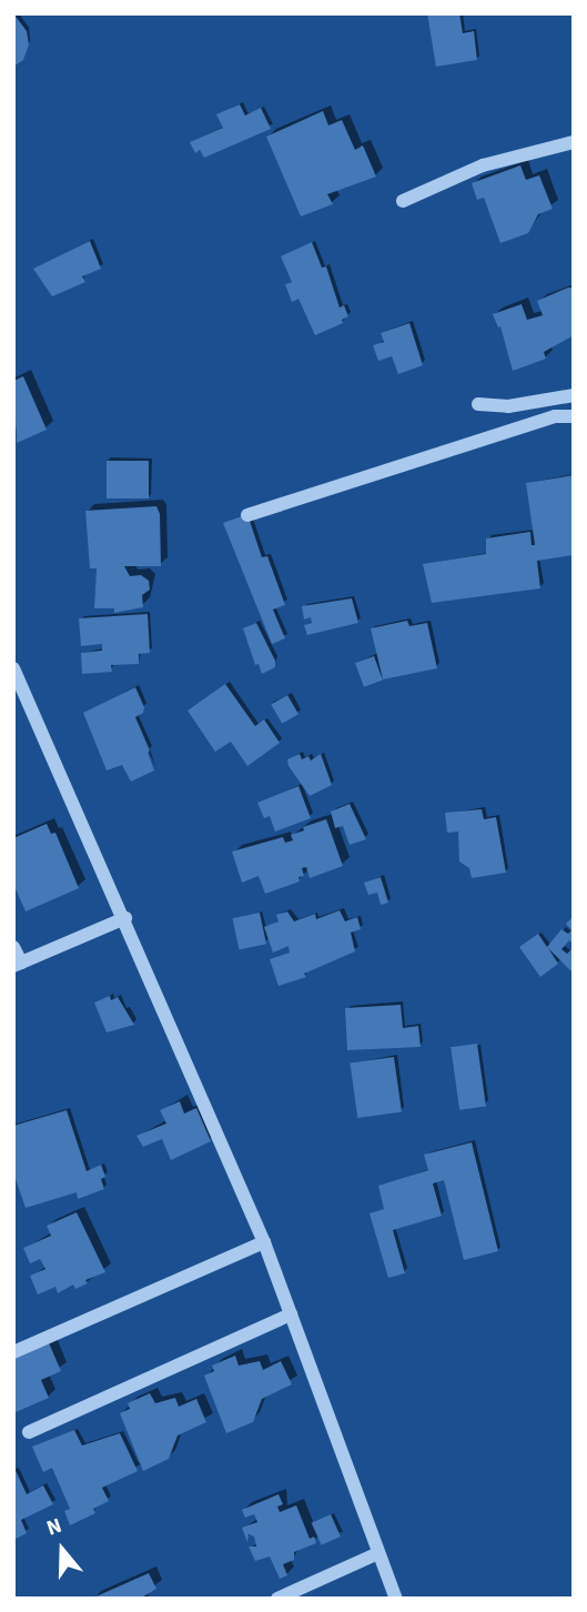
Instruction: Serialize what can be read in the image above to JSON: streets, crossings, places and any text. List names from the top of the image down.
{
  "north": "top"
}
